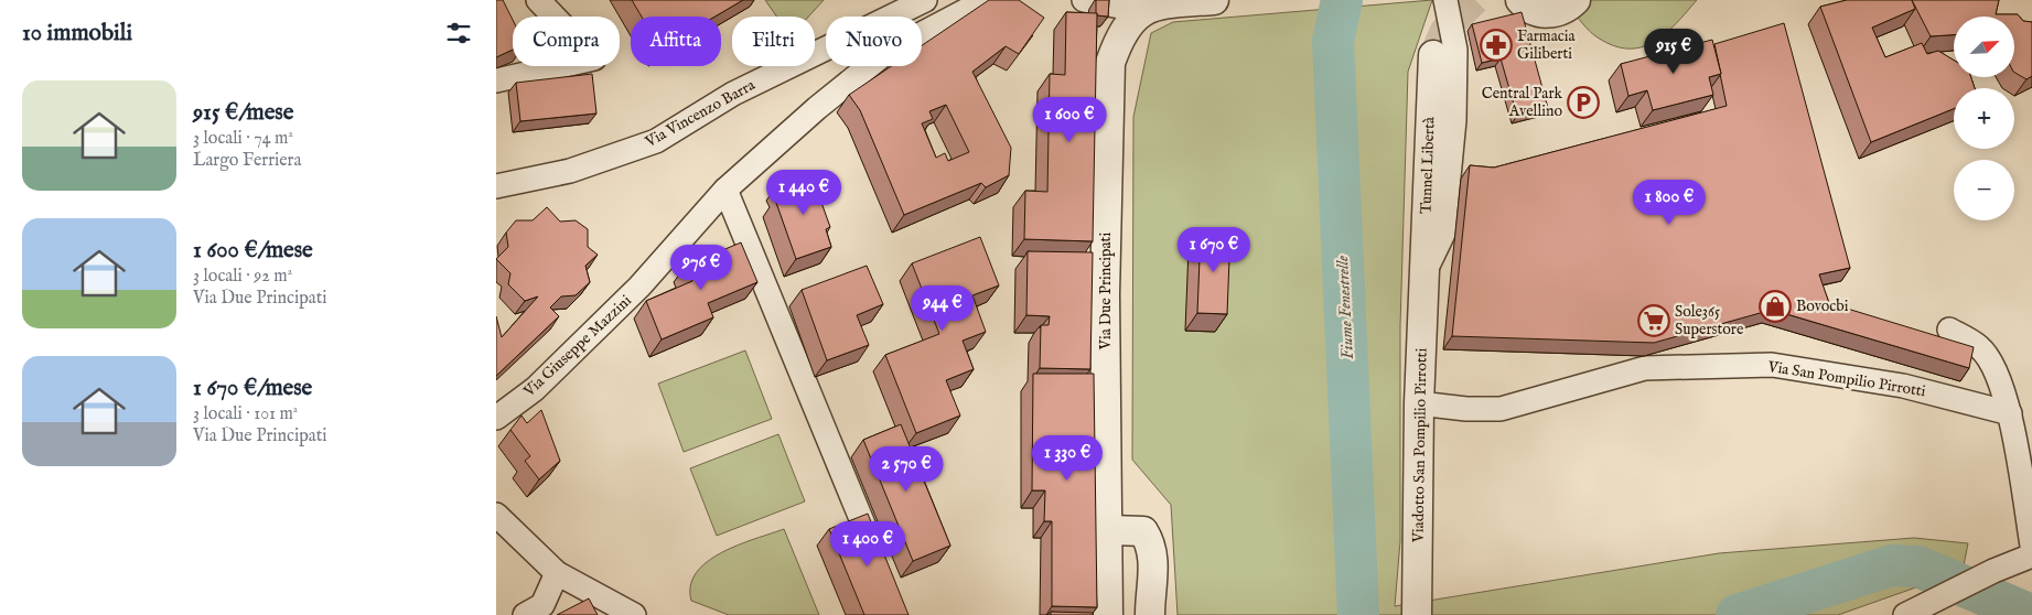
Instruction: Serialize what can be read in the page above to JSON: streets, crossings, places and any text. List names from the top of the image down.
{
  "streets": {
    "street": [
      "Via Vincenzo Barra",
      "Tunnel Libertà",
      "Via Due Principati",
      "Via Giuseppe Mazzini",
      "Via San Pompilio Pirrotti",
      "Viadotto San Pompilio Pirrotti"
    ]
  },
  "crossings": [
    ["Tunnel Libertà", "Viadotto San Pompilio Pirrotti"],
    ["Via San Pompilio Pirrotti", "Viadotto San Pompilio Pirrotti"]
  ],
  "water": ["Fiume Fenestrelle"],
  "places": {
    "pharmacy": ["Farmacia Giliberti"],
    "parking": ["Central Park Avellino"],
    "shop": ["Bovocbi"],
    "supermarket": ["Sole365 Superstore"]
  },
  "north": "top right",
  "page": {
    "heading": "10 immobili",
    "map_buttons": ["+", "−"],
    "chip": [
      "Compra",
      "Affitta",
      "Filtri",
      "Nuovo"
    ],
    "price": [
      "915 €",
      "1 600 €",
      "1 440 €",
      "1 800 €",
      "1 670 €",
      "976 €",
      "944 €",
      "1 330 €",
      "2 570 €",
      "1 400 €"
    ],
    "list": [
      {
        "name": "915 €/mese",
        "note": "3 locali · 74 m² · Largo Ferriera"
      },
      {
        "name": "1 600 €/mese",
        "note": "3 locali · 92 m² · Via Due Principati"
      },
      {
        "name": "1 670 €/mese",
        "note": "3 locali · 101 m² · Via Due Principati"
      }
    ]
  }
}
